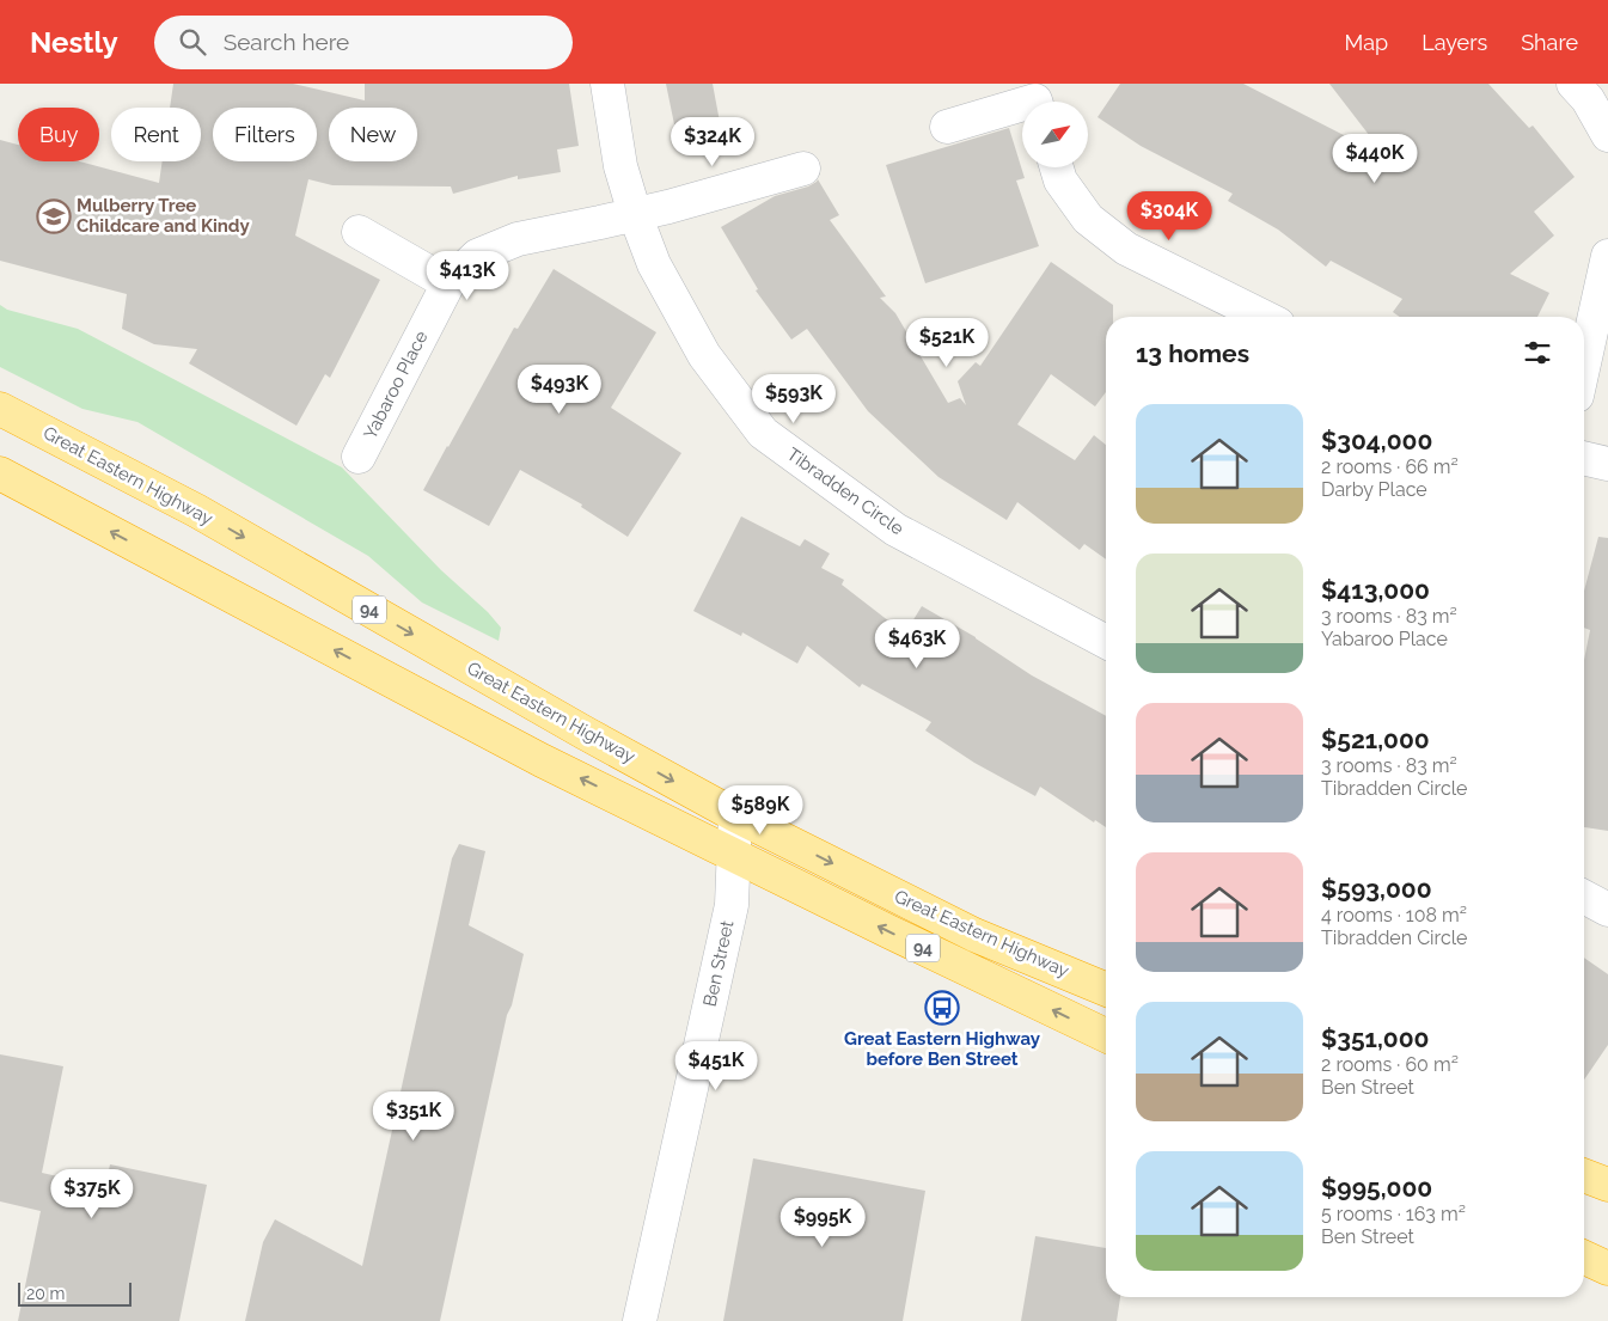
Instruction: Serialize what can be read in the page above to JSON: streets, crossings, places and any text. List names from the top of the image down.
{
  "streets": {
    "highway": ["Great Eastern Highway", "94"],
    "street": ["Yabaroo Place", "Tibradden Circle", "Ben Street"]
  },
  "crossings": [
    ["Yabaroo Place", "Tibradden Circle"],
    ["Great Eastern Highway", "Ben Street"]
  ],
  "places": {
    "school or university": ["Mulberry Tree Childcare and Kindy"],
    "bus stop": ["Great Eastern Highway before Ben Street"]
  },
  "scale_bar": "20 m",
  "north": "top right",
  "page": {
    "header": "Nestly",
    "search": "Search here",
    "nav": ["Map", "Layers", "Share"],
    "chip": [
      "Buy",
      "Rent",
      "Filters",
      "New"
    ],
    "price": [
      "$324K",
      "$440K",
      "$304K",
      "$413K",
      "$521K",
      "$493K",
      "$593K",
      "$463K",
      "$589K",
      "$451K",
      "$351K",
      "$375K",
      "$995K"
    ],
    "heading": "13 homes",
    "list": [
      {
        "name": "$304,000",
        "note": "2 rooms · 66 m² · Darby Place"
      },
      {
        "name": "$413,000",
        "note": "3 rooms · 83 m² · Yabaroo Place"
      },
      {
        "name": "$521,000",
        "note": "3 rooms · 83 m² · Tibradden Circle"
      },
      {
        "name": "$593,000",
        "note": "4 rooms · 108 m² · Tibradden Circle"
      },
      {
        "name": "$351,000",
        "note": "2 rooms · 60 m² · Ben Street"
      },
      {
        "name": "$995,000",
        "note": "5 rooms · 163 m² · Ben Street"
      }
    ],
    "scale": "20 m"
  }
}
